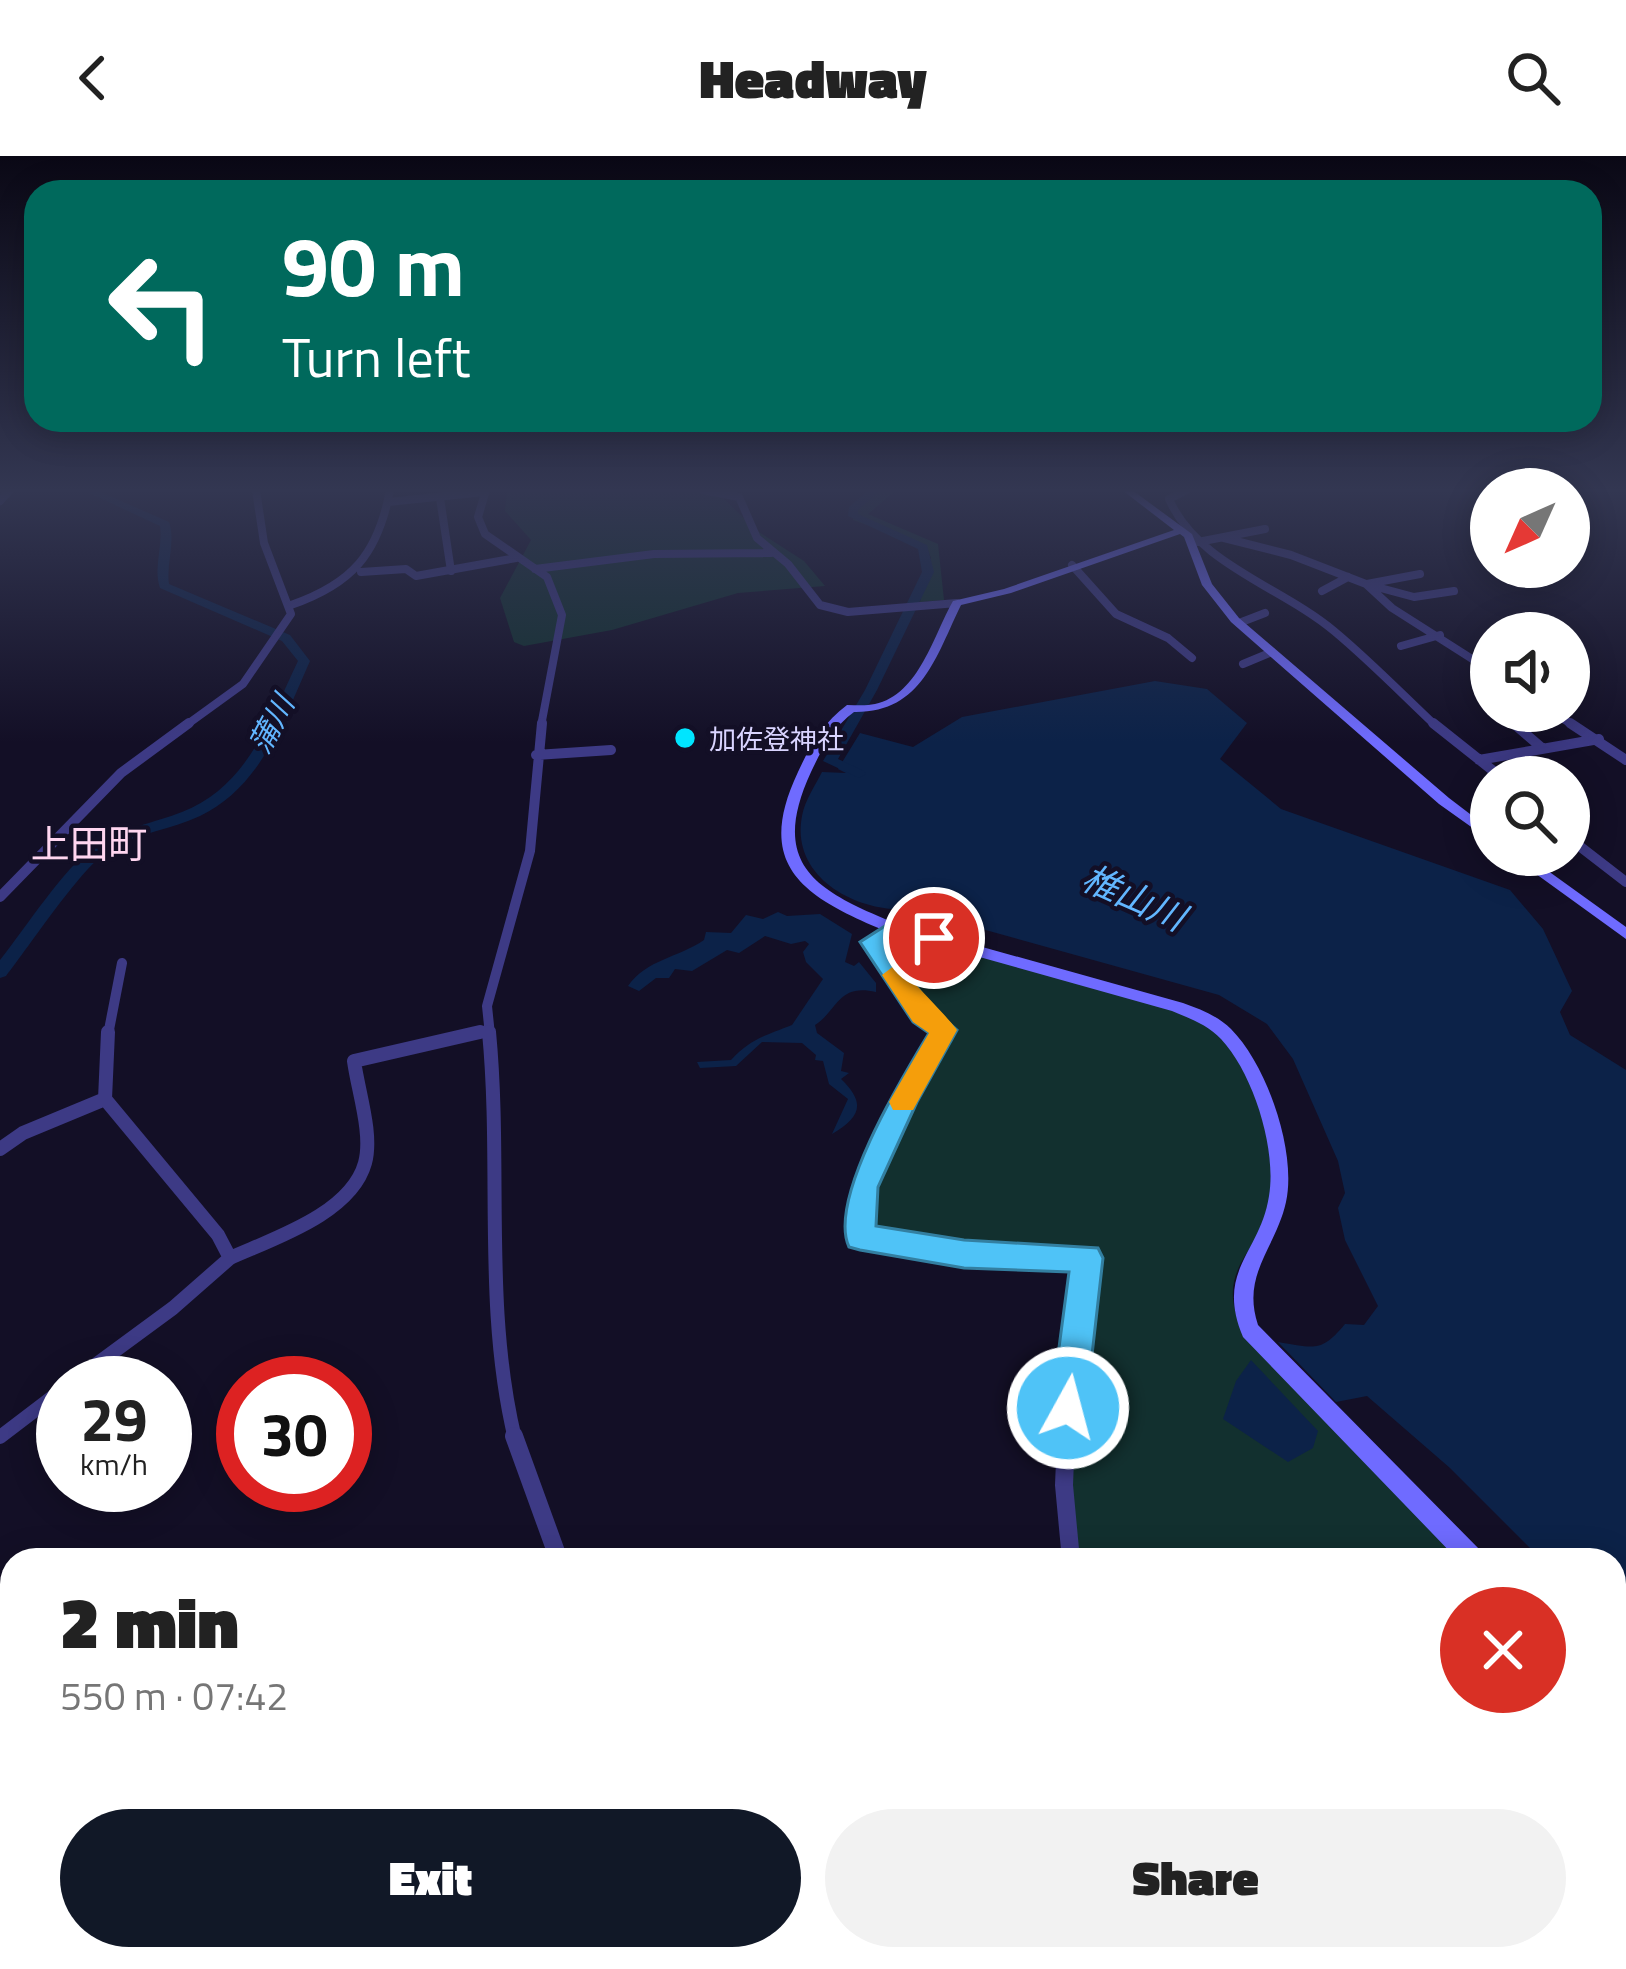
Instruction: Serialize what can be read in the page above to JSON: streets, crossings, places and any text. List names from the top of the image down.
{
  "districts": ["上田町"],
  "water": ["蒲川", "椎山川"],
  "places": ["加佐登神社"],
  "north": "bottom left",
  "page": {
    "header": "Headway",
    "turn": ["90 m", "Turn left"],
    "speed": "29 km/h",
    "limit": "30",
    "heading": ["2 min", "550 m · 07:42"],
    "buttons": ["Exit", "Share"]
  }
}
